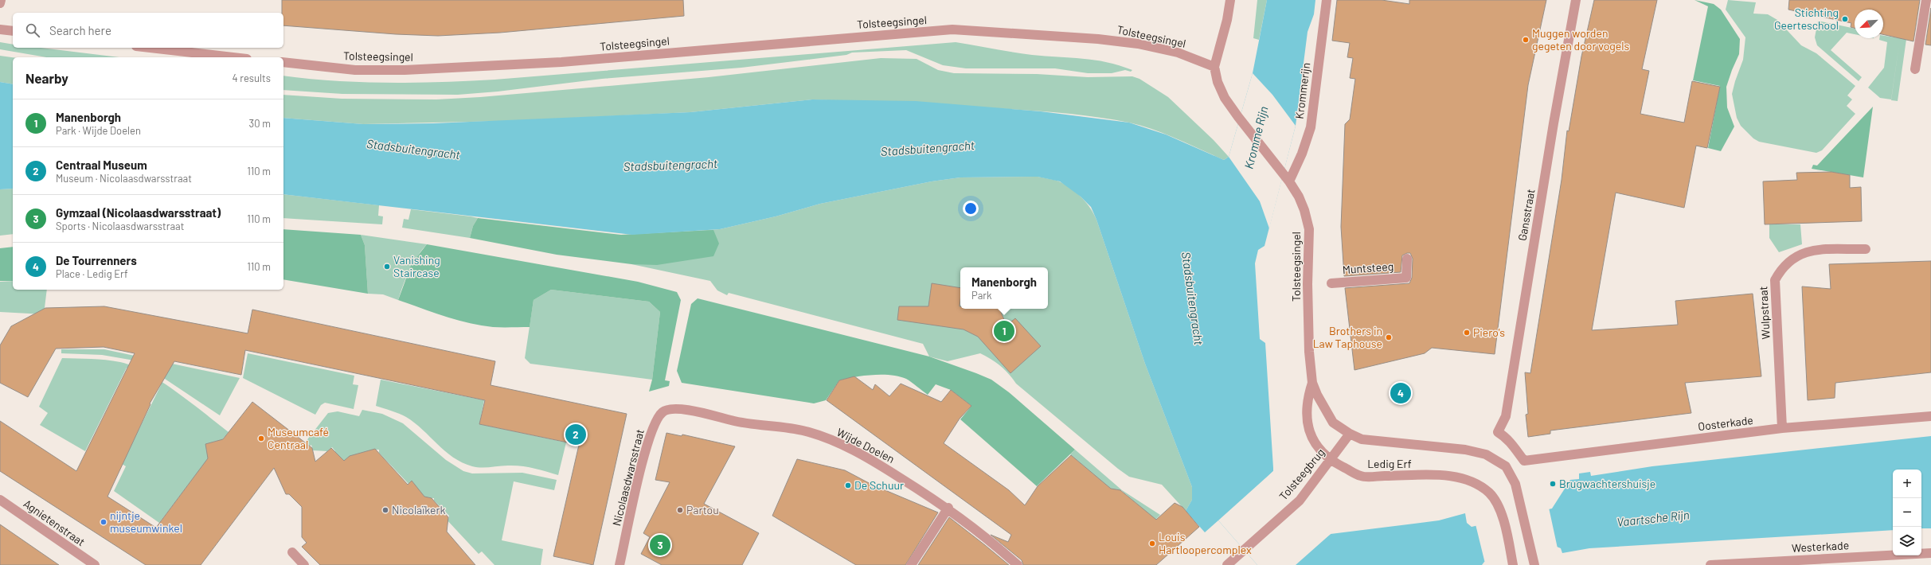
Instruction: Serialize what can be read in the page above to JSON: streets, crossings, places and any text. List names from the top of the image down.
{
  "streets": {
    "street": [
      "Tolsteegsingel",
      "Krommerijn",
      "Gansstraat",
      "Muntsteeg",
      "Wulpstraat",
      "Oosterkade",
      "Wijde Doelen",
      "Ledig Erf",
      "Tolsteegbrug",
      "Nicolaasdwarsstraat",
      "Agnietenstraat",
      "Westerkade"
    ]
  },
  "crossings": [
    ["Tolsteegsingel", "Krommerijn"],
    ["Tolsteegsingel", "Ledig Erf"],
    ["Gansstraat", "Oosterkade"],
    ["Wulpstraat", "Oosterkade"],
    ["Wijde Doelen", "Nicolaasdwarsstraat"],
    ["Ledig Erf", "Tolsteegbrug"]
  ],
  "water": ["Kromme Rijn", "Stadsbuitengracht", "Vaartsche Rijn"],
  "places": [
    "Stichting Geerteschool",
    "Muggen worden gegeten door vogels",
    "Vanishing Staircase",
    "Piero's",
    "Brothers in Law Taphouse",
    "Museumcafé Centraal",
    "Brugwachtershuisje",
    "De Schuur",
    "Nicolaïkerk",
    "Partou",
    "nijntje museumwinkel",
    "Louis Hartloopercomplex"
  ],
  "north": "bottom left",
  "page": {
    "search": "Search here",
    "heading": ["Nearby", "4 results"],
    "list": [
      {
        "mark": "1",
        "name": "Manenborgh",
        "note": "Park · Wijde Doelen",
        "value": "30 m"
      },
      {
        "mark": "2",
        "name": "Centraal Museum",
        "note": "Museum · Nicolaasdwarsstraat",
        "value": "110 m"
      },
      {
        "mark": "3",
        "name": "Gymzaal (Nicolaasdwarsstraat)",
        "note": "Sports · Nicolaasdwarsstraat",
        "value": "110 m"
      },
      {
        "mark": "4",
        "name": "De Tourrenners",
        "note": "Place · Ledig Erf",
        "value": "110 m"
      }
    ],
    "popup": ["Manenborgh", "Park"],
    "pins": [
      "1",
      "4",
      "2",
      "3"
    ],
    "map_buttons": ["+", "−"]
  }
}
